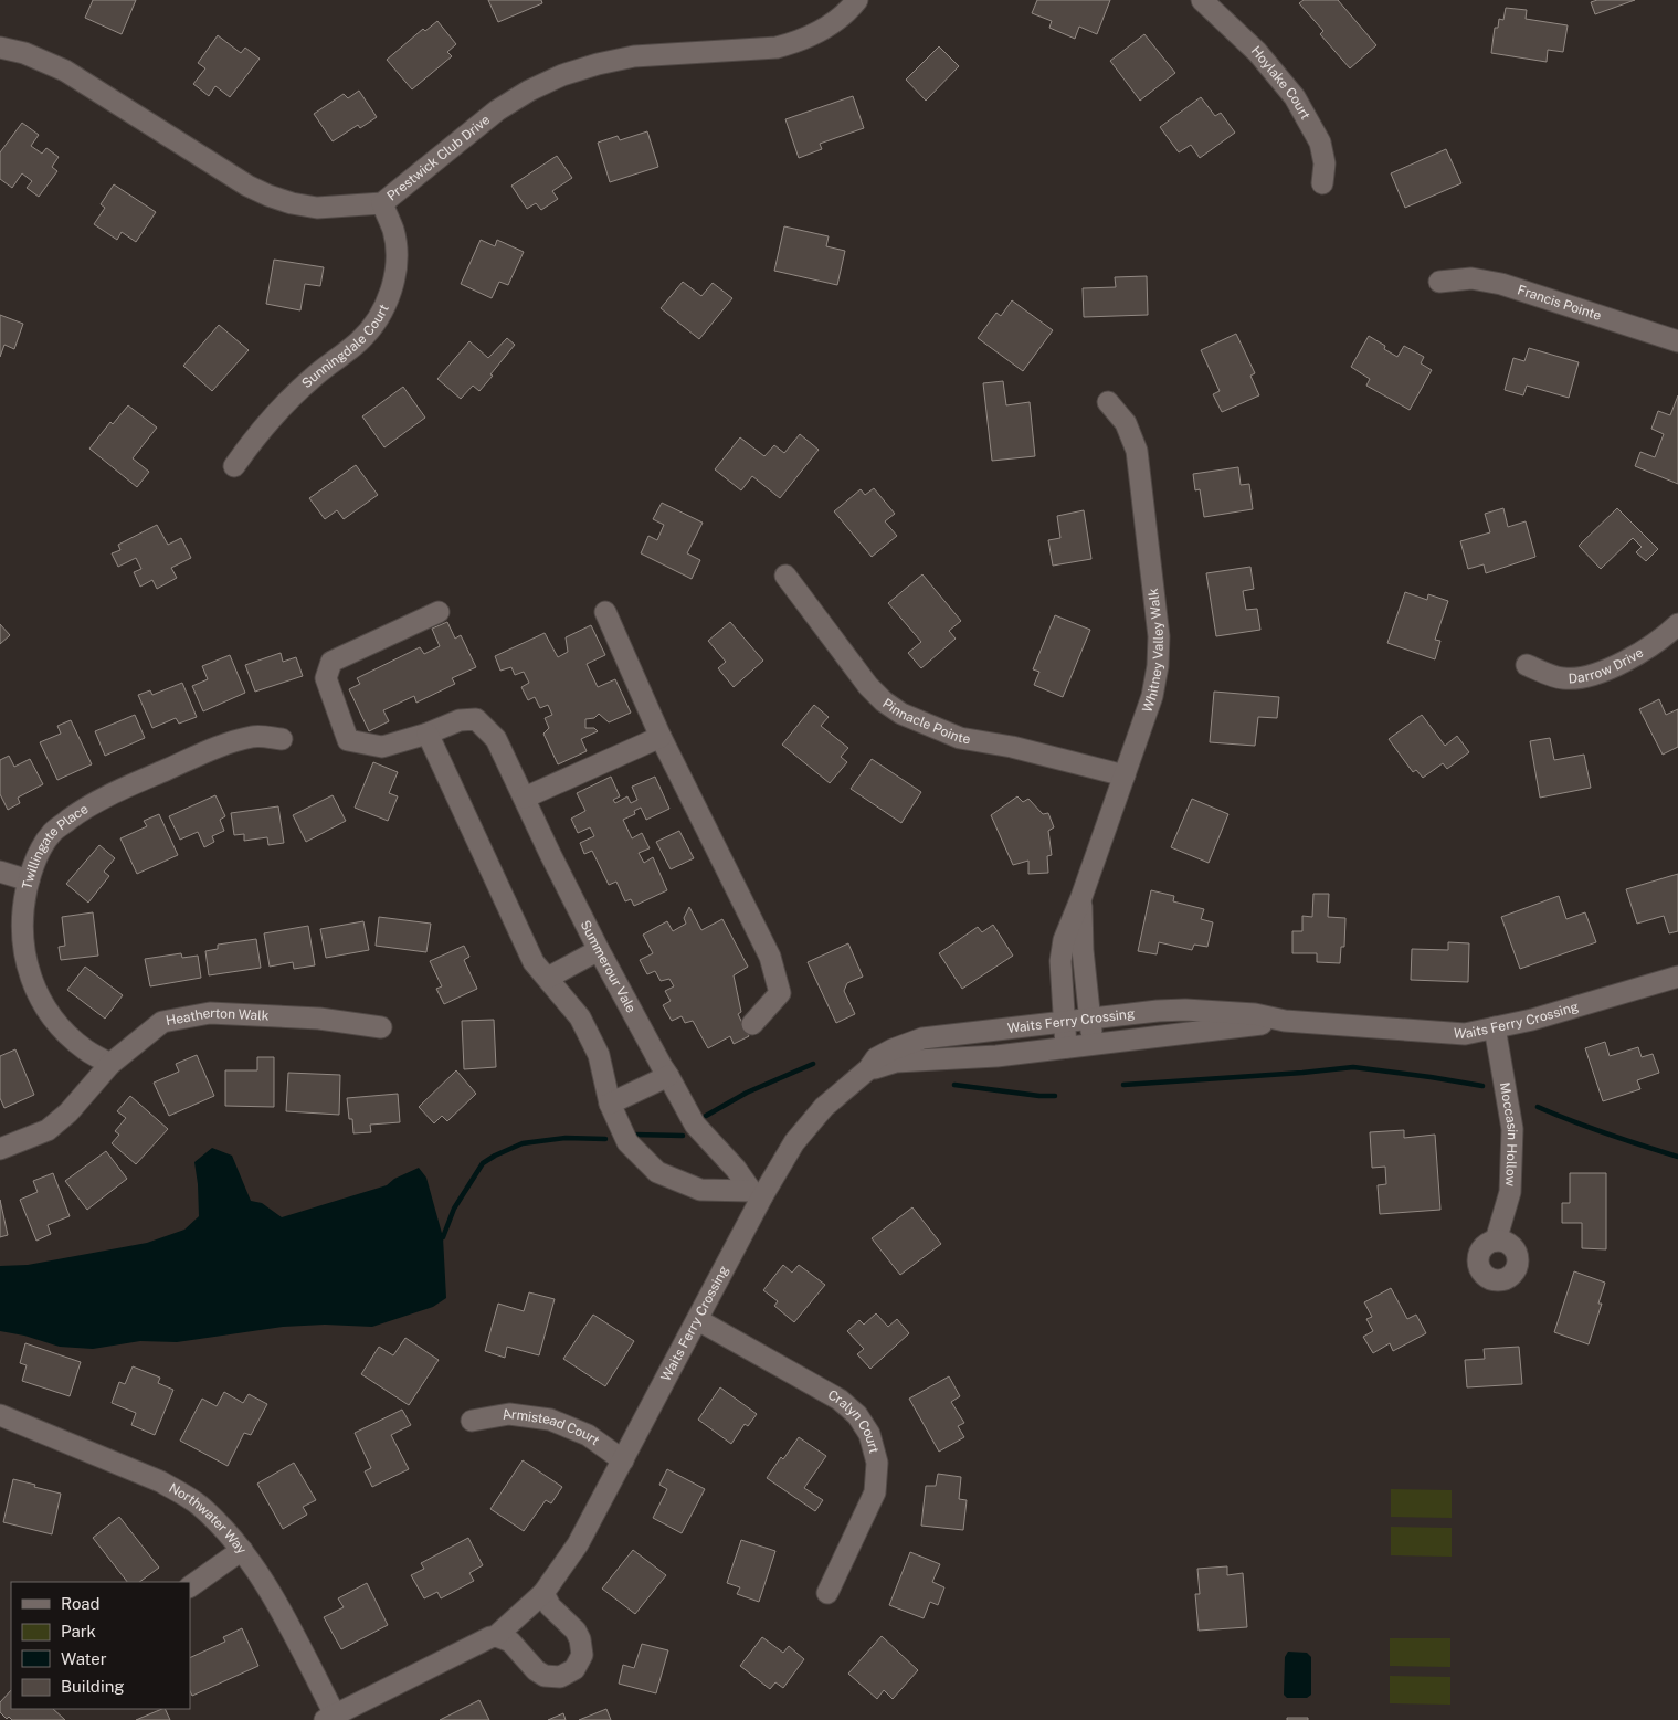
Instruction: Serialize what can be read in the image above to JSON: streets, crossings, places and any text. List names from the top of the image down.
{
  "streets": {
    "street": [
      "Hoylake Court",
      "Prestwick Club Drive",
      "Francis Pointe",
      "Sunningdale Court",
      "Whitney Valley Walk",
      "Darrow Drive",
      "Pinnacle Pointe",
      "Twillingate Place",
      "Summerour Vale",
      "Waits Ferry Crossing",
      "Heatherton Walk",
      "Moccasin Hollow",
      "Cralyn Court",
      "Armistead Court",
      "Northwater Way"
    ]
  },
  "crossings": [
    ["Prestwick Club Drive", "Sunningdale Court"],
    ["Whitney Valley Walk", "Pinnacle Pointe"],
    ["Whitney Valley Walk", "Waits Ferry Crossing"],
    ["Twillingate Place", "Heatherton Walk"],
    ["Summerour Vale", "Waits Ferry Crossing"],
    ["Waits Ferry Crossing", "Moccasin Hollow"],
    ["Waits Ferry Crossing", "Cralyn Court"],
    ["Waits Ferry Crossing", "Armistead Court"],
    ["Waits Ferry Crossing", "Northwater Way"]
  ],
  "legend": [
    "Road",
    "Park",
    "Water",
    "Building"
  ]
}
